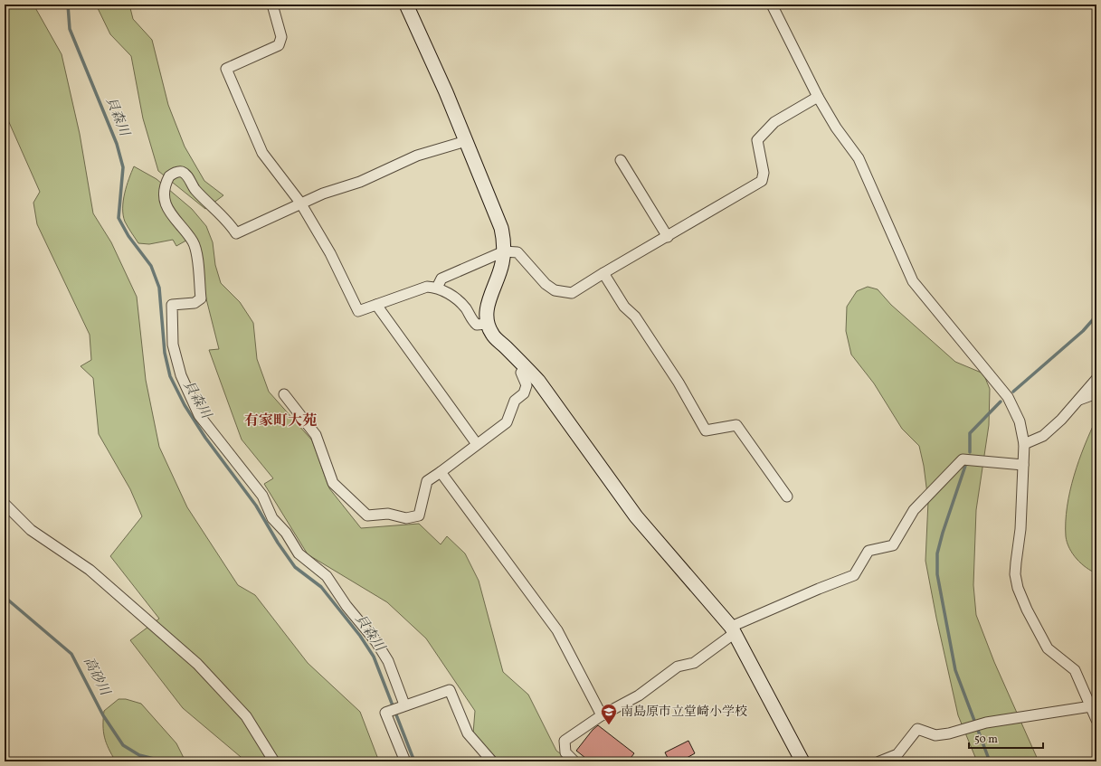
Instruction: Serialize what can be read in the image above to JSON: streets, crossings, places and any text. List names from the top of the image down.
{
  "districts": ["有家町大苑"],
  "water": ["貝森川", "高砂川"],
  "places": {
    "school or university": ["南島原市立堂崎小学校"]
  },
  "scale_bar": "50 m"
}
